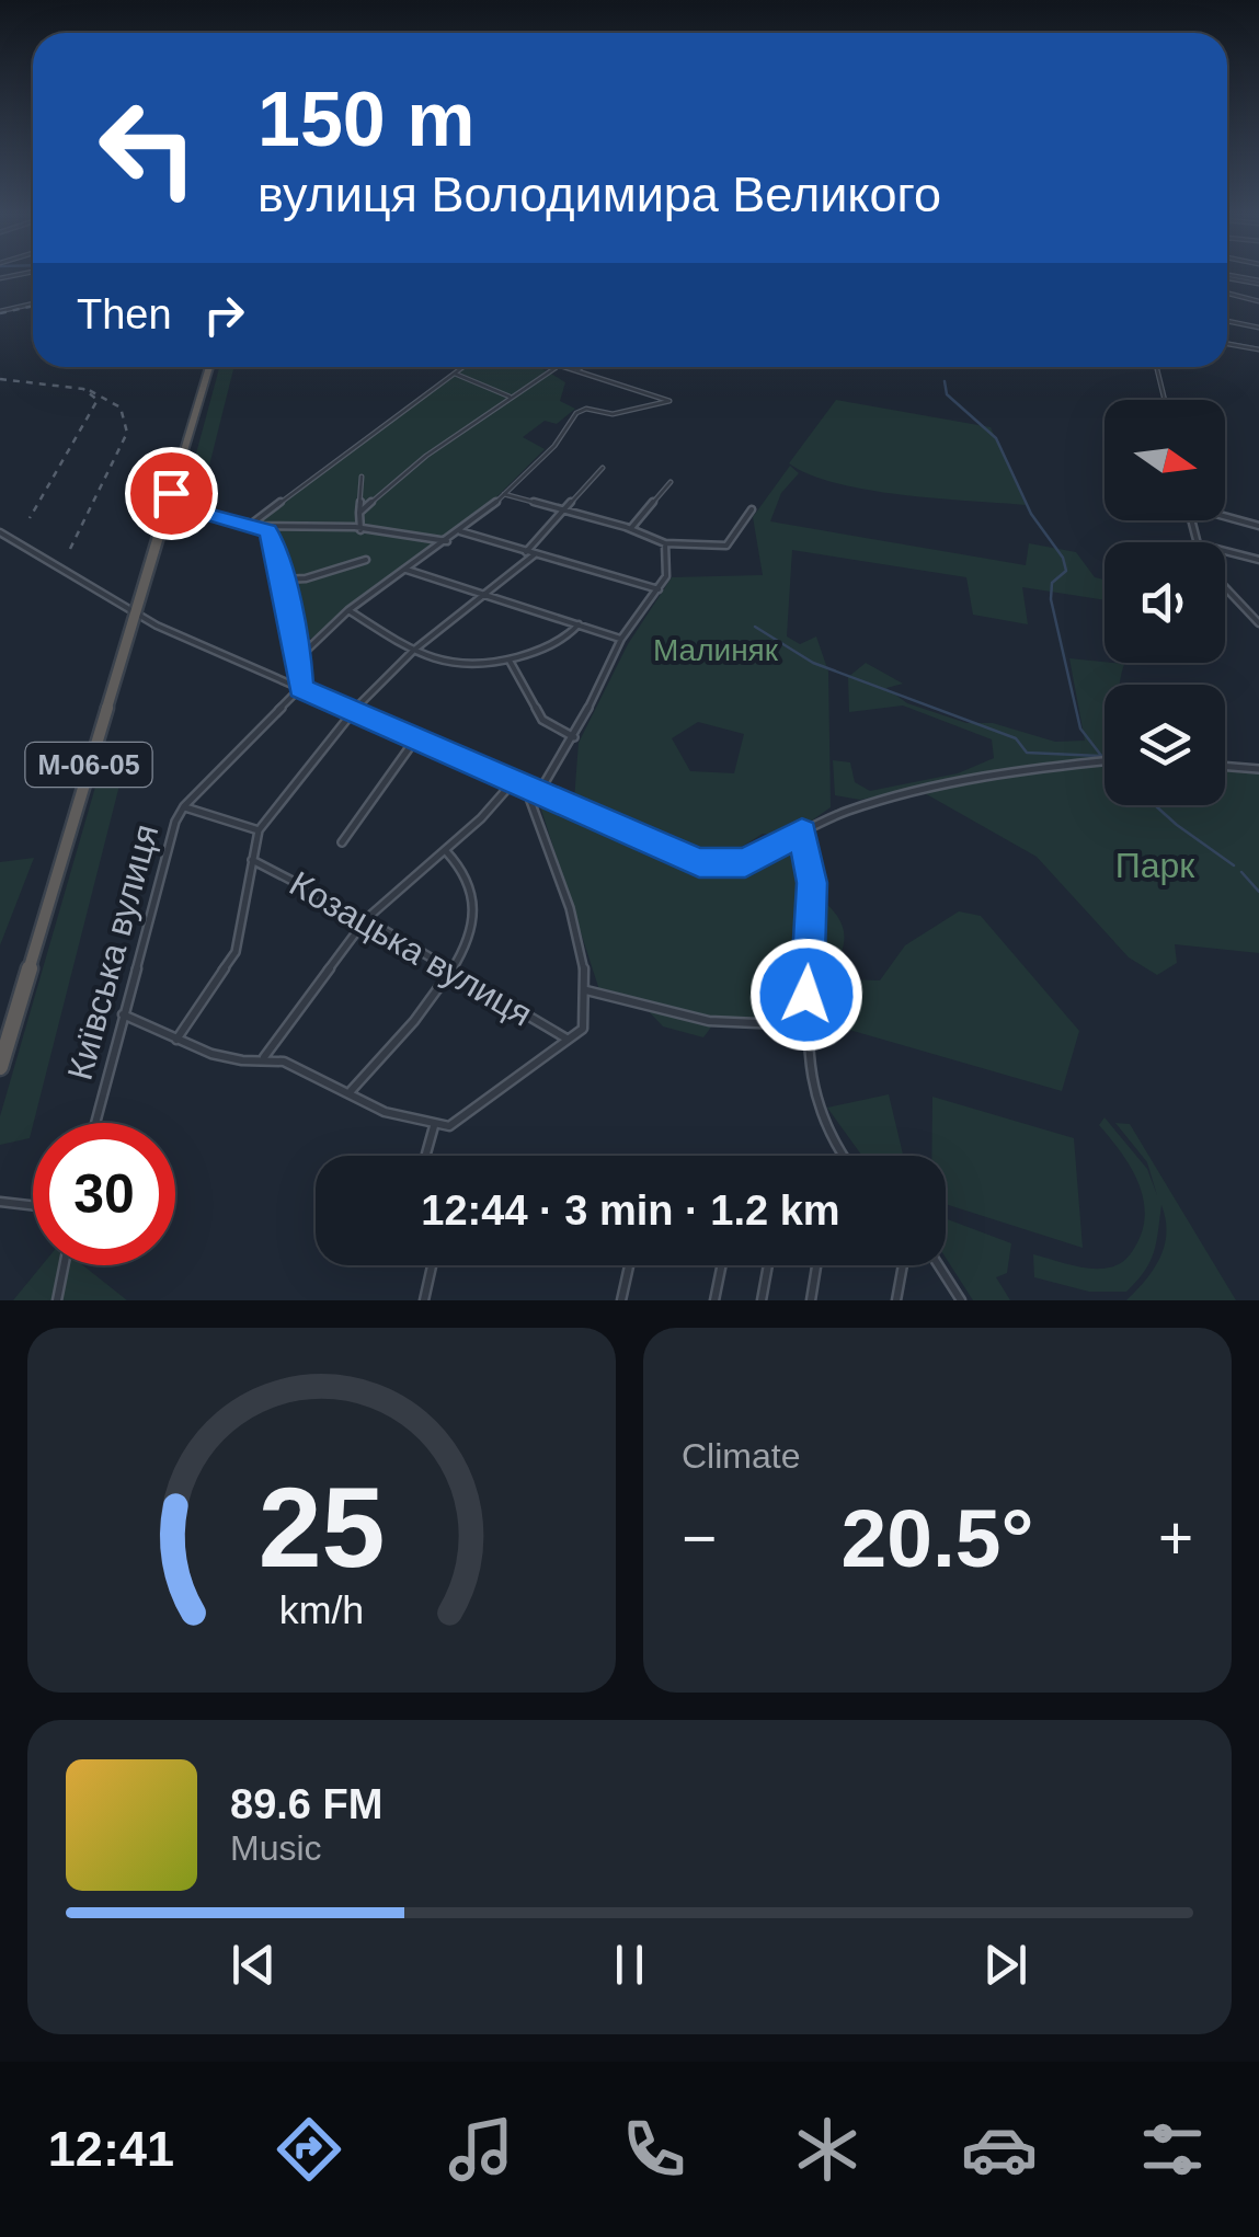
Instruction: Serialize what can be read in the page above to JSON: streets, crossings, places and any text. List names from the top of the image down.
{
  "streets": {
    "highway": ["М-06-05"],
    "street": ["Козацька вулиця", "Київська вулиця"]
  },
  "parks": ["Малиняк", "Парк"],
  "north": "right",
  "page": {
    "turn": ["150 m", "вулиця Володимира Великого"],
    "then": "Then",
    "limit": "30",
    "trip": "12:44 · 3 min · 1.2 km",
    "tile": "Climate",
    "heat": ["−", "20.5°", "+"],
    "song": ["89.6 FM", "Music"],
    "tabs": "12:41",
    "gauge": ["25", "km/h"]
  }
}
